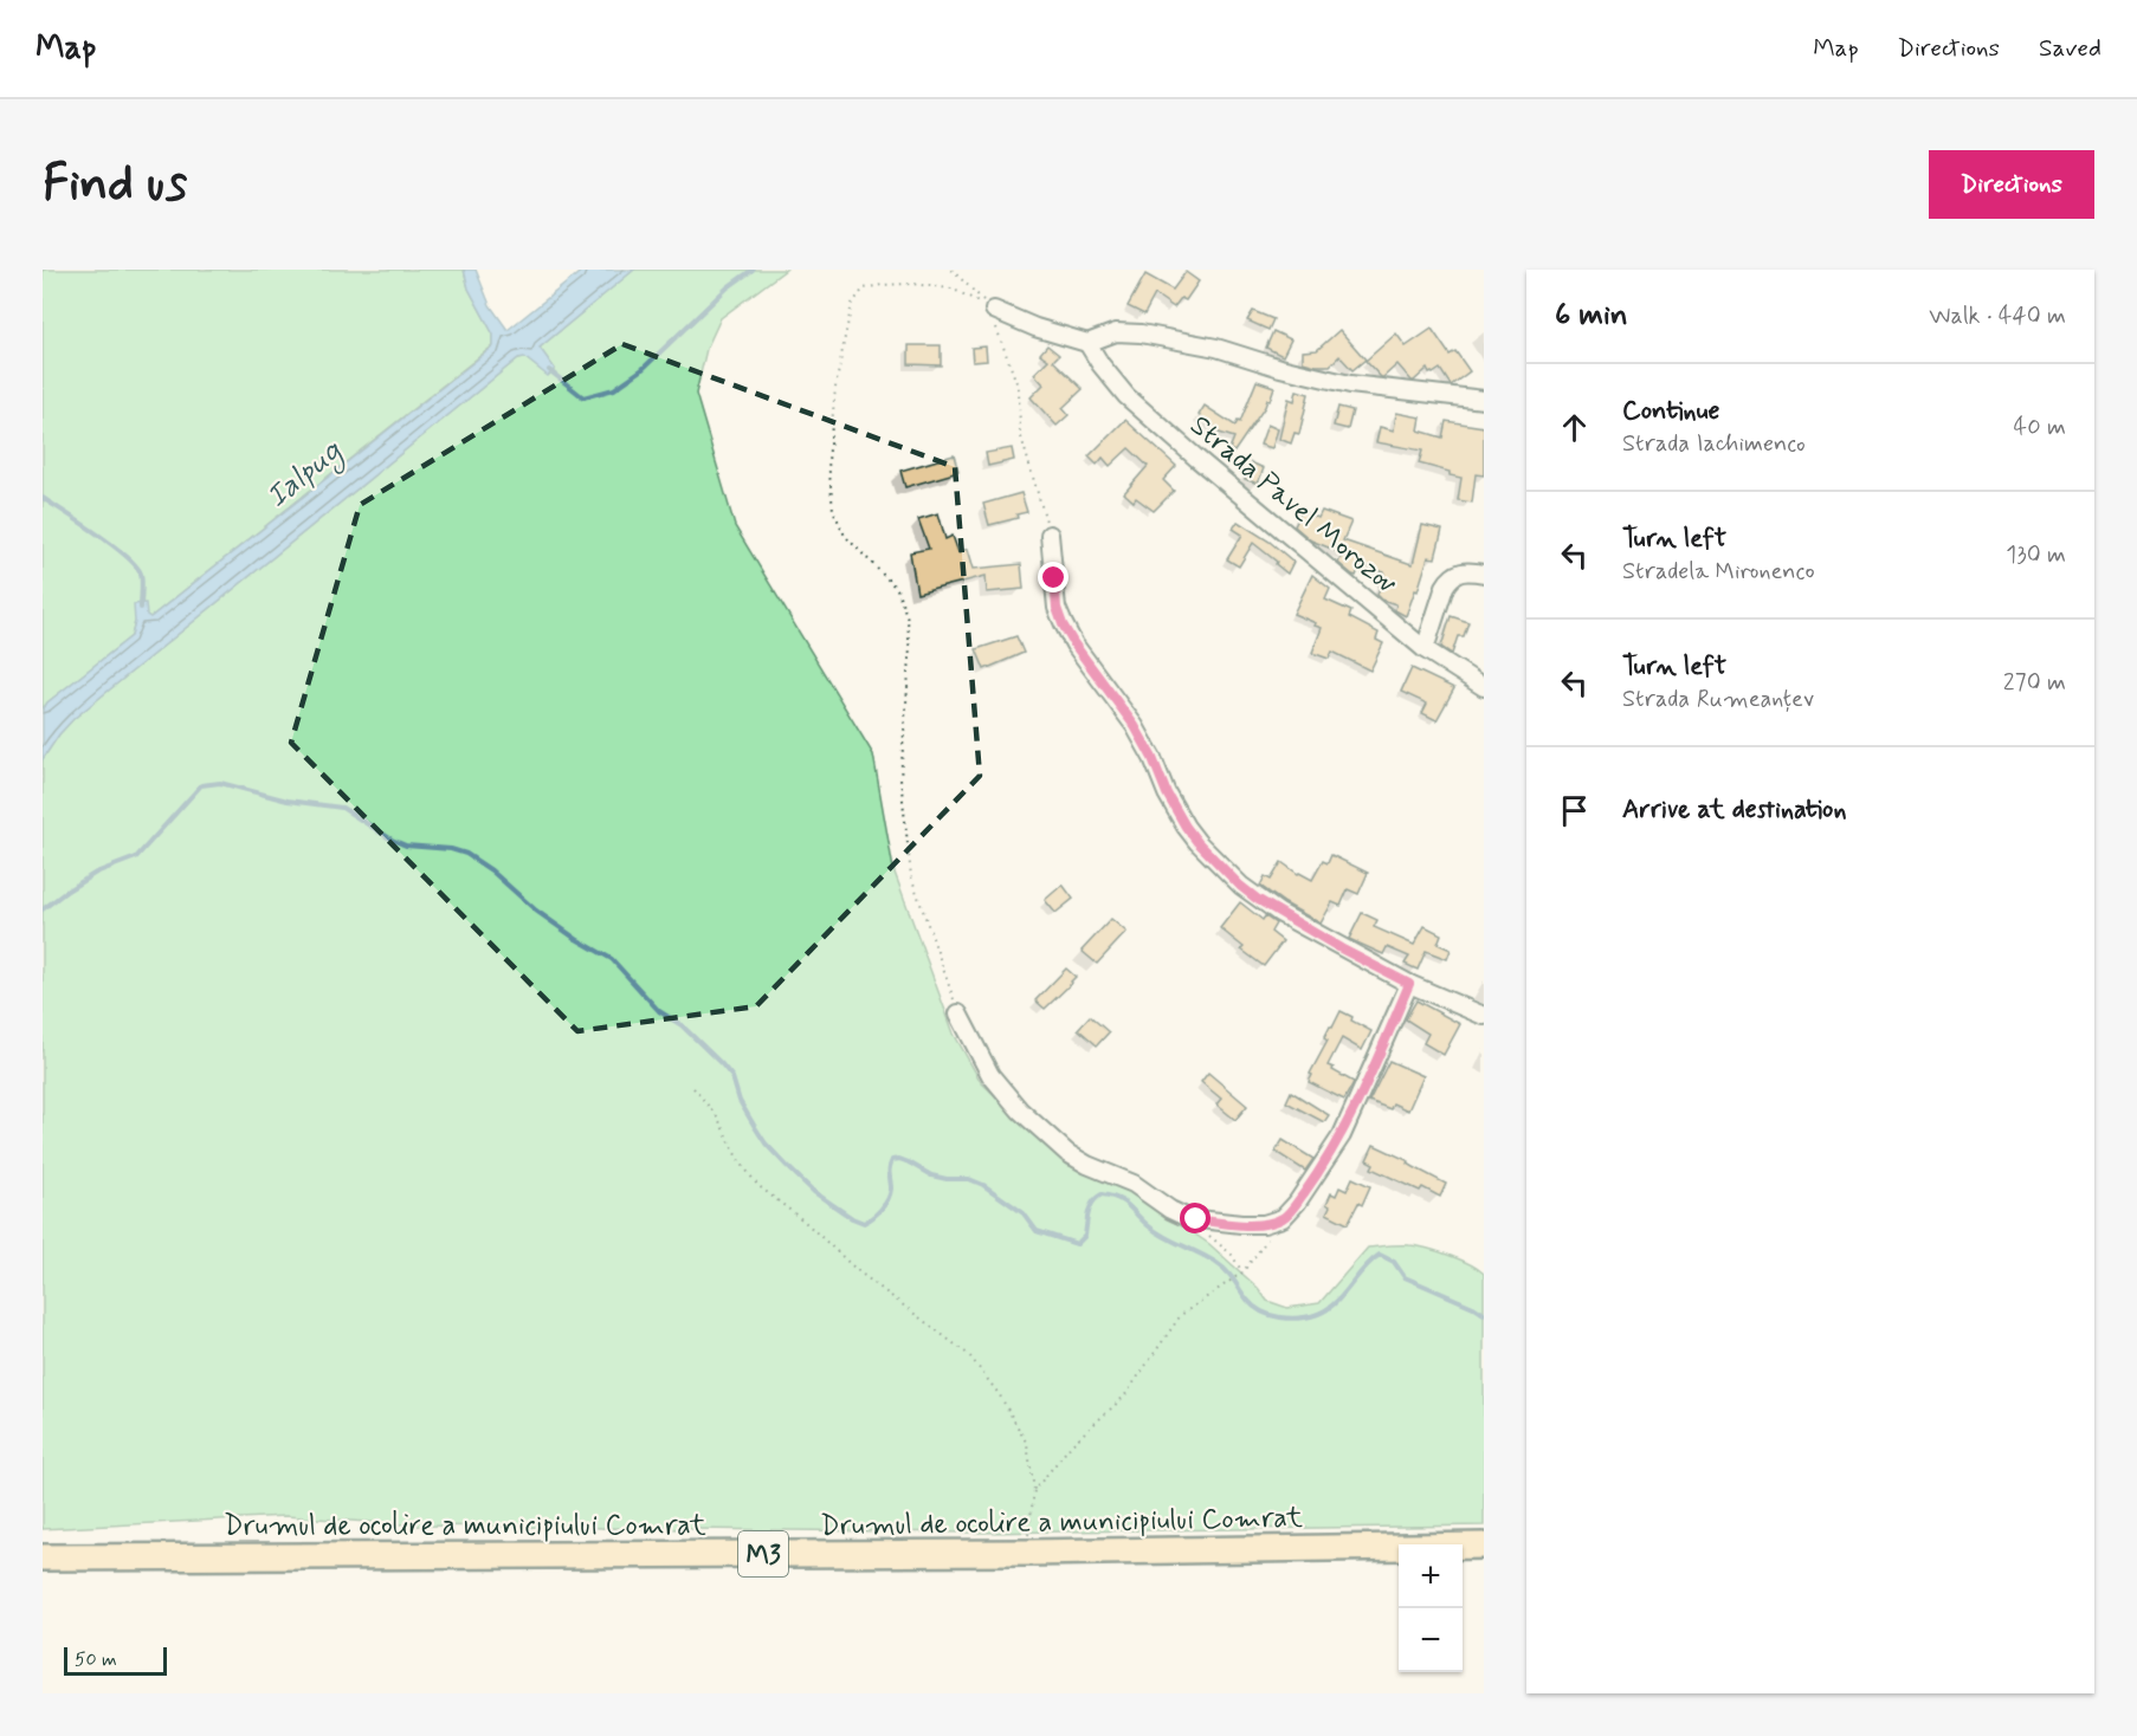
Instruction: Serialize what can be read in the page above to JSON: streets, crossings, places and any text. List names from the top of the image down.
{
  "streets": {
    "highway": ["Drumul de ocolire a municipiului Comrat", "M3"],
    "street": ["Strada Pavel Morozov"]
  },
  "water": ["Ialpug"],
  "scale_bar": "50 m",
  "page": {
    "header": "Map",
    "nav": ["Map", "Directions", "Saved"],
    "buttons": "Directions",
    "title": "Find us",
    "heading": ["6 min", "Walk · 440 m"],
    "list": [
      ["Continue", "Strada Iachimenco", "40 m"],
      ["Turn left", "Stradela Mironenco", "130 m"],
      ["Turn left", "Strada Rumeanțev", "270 m"],
      "Arrive at destination"
    ],
    "map_buttons": ["+", "−"],
    "scale": "50 m"
  }
}
